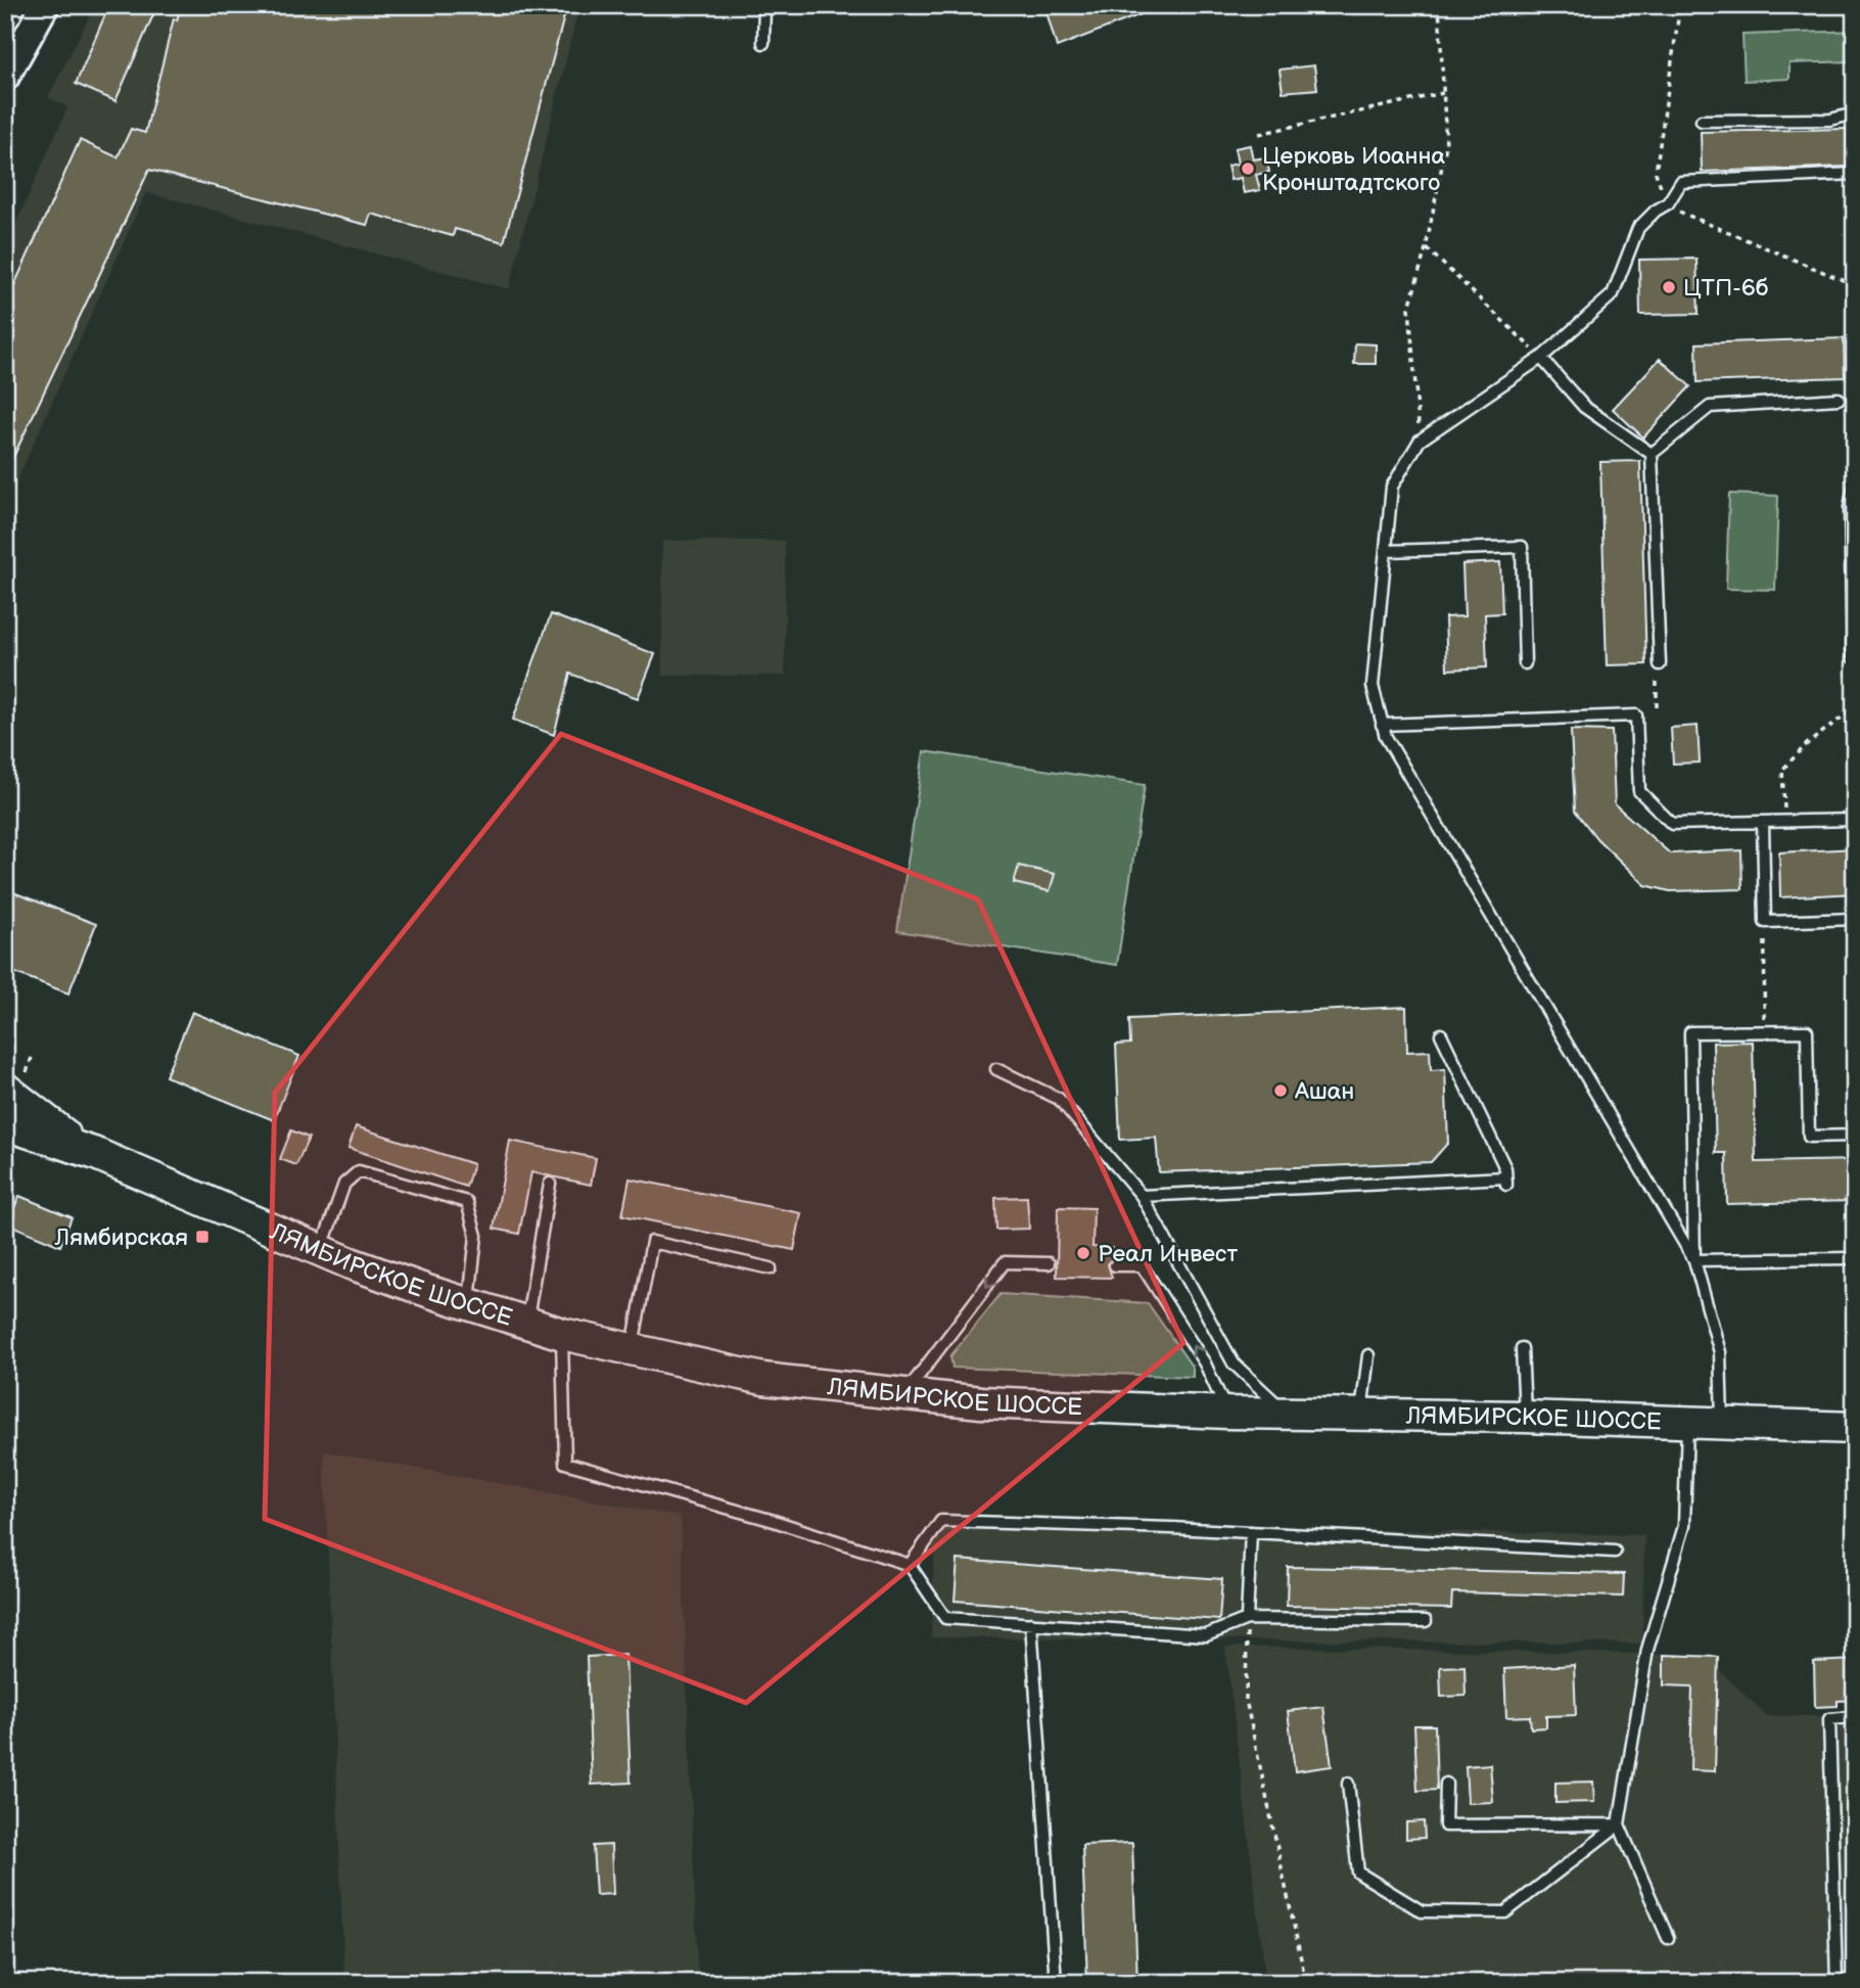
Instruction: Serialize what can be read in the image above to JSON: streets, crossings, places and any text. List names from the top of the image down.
{
  "streets": {
    "main road": ["ЛЯМБИРСКОЕ ШОССЕ"]
  },
  "places": {
    "other": [
      "Церковь Иоанна Кронштадтского",
      "ЦТП-6б",
      "Ашан",
      "Реал Инвест"
    ],
    "transit": ["Лямбирская"]
  }
}
